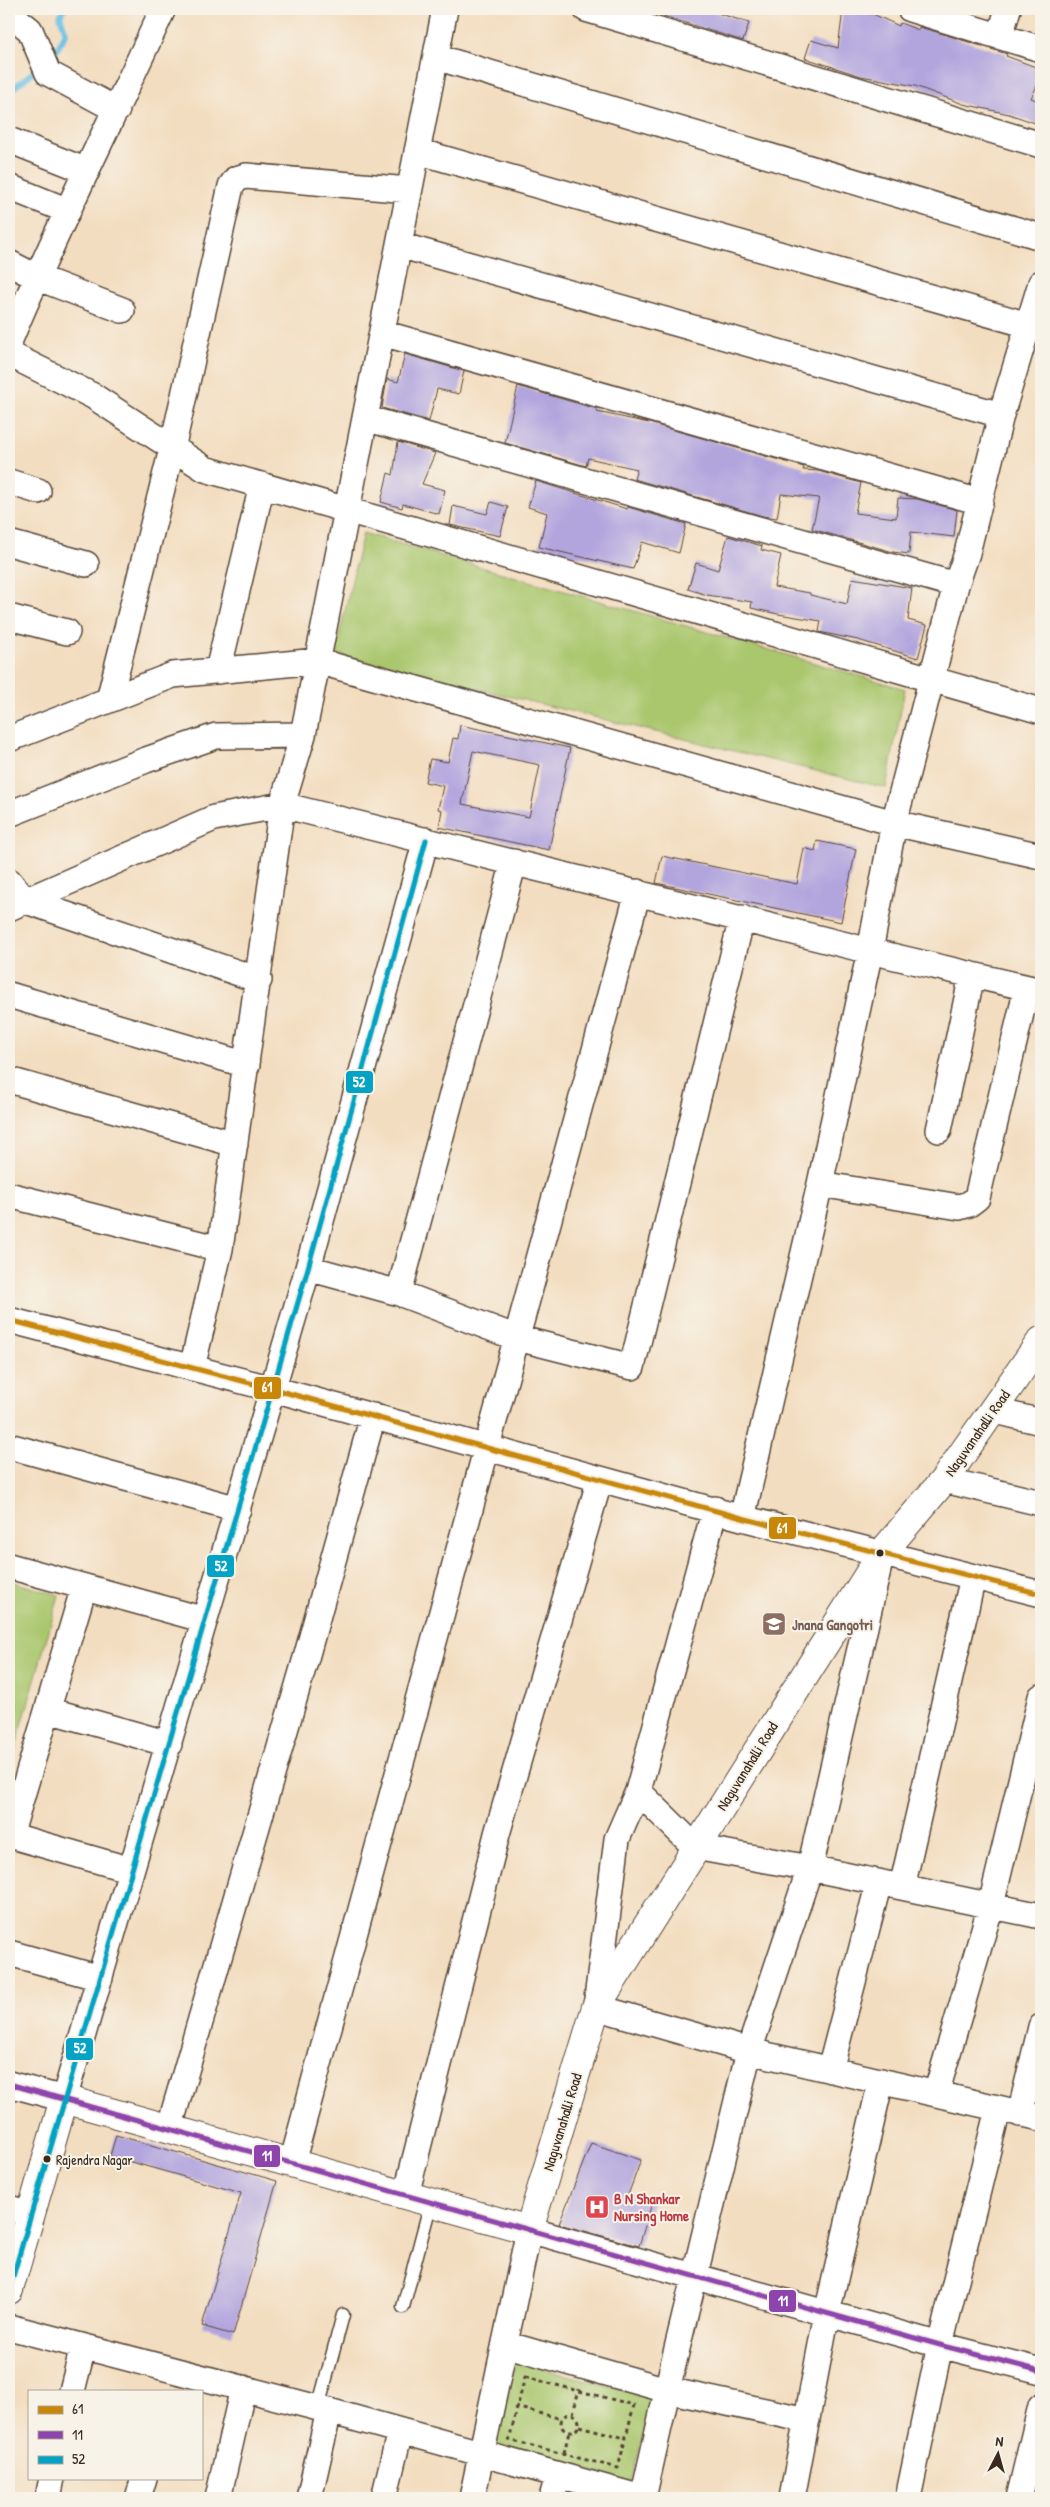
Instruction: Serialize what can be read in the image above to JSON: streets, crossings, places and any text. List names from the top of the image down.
{
  "streets": {
    "street": ["Naguvanahalli Road"]
  },
  "places": {
    "school or university": ["Jnana Gangotri"],
    "other": ["Rajendra Nagar"],
    "hospital": ["B N Shankar Nursing Home"]
  },
  "lines": ["transit line 52", "transit line 61", "transit line 11"],
  "legend": ["61", "11", "52"],
  "north": "top"
}
